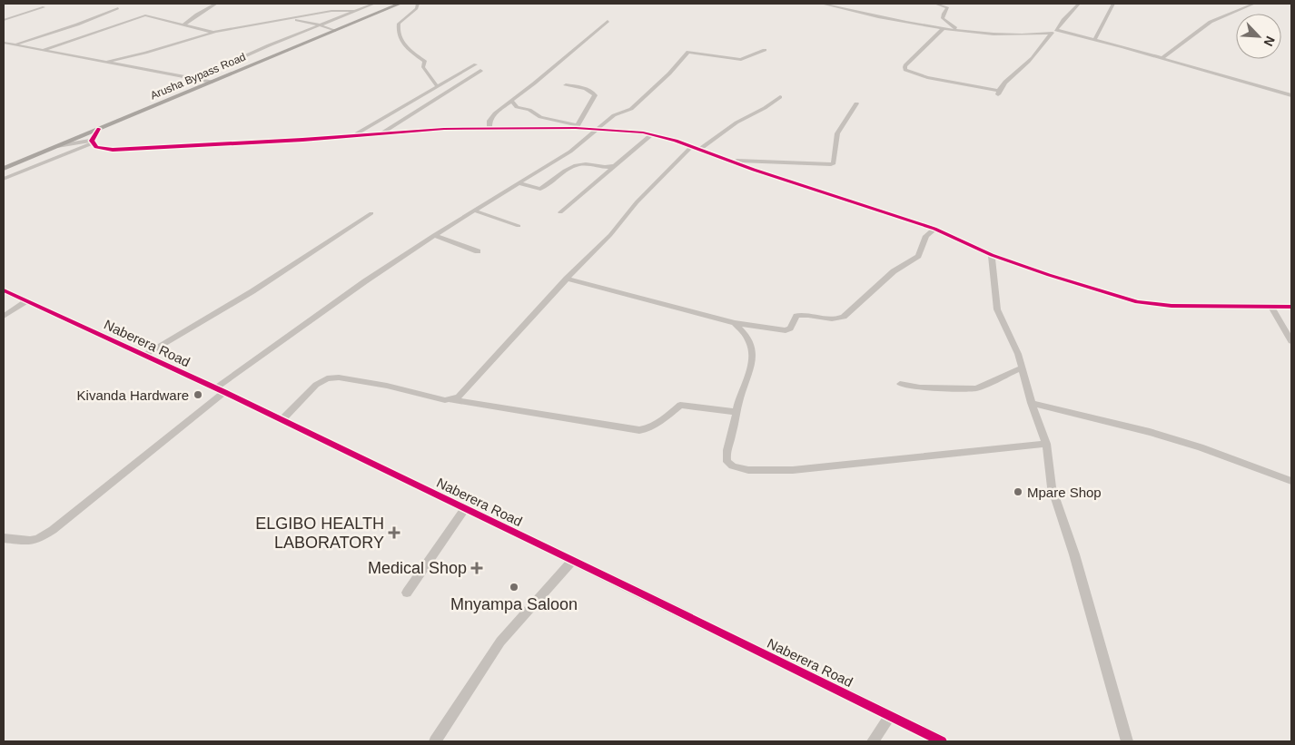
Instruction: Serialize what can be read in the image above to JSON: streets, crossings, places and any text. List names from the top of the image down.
{
  "streets": {
    "main road": ["Arusha Bypass Road"],
    "street": ["Naberera Road"]
  },
  "places": {
    "other": ["Kivanda Hardware", "Mpare Shop", "Mnyampa Saloon"],
    "health": ["ELGIBO HEALTH LABORATORY", "Medical Shop"]
  },
  "north": "bottom right"
}
